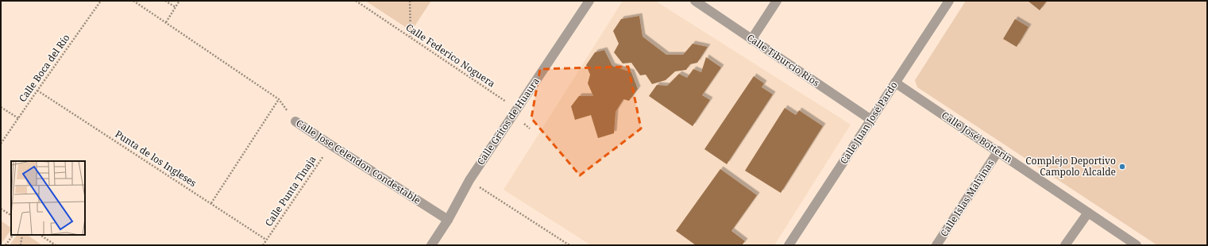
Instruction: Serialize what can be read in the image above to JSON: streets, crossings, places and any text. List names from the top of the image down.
{
  "streets": {
    "street": [
      "Calle Tiburcio Rios",
      "Calle Gritos de Huaura",
      "Calle Juan José Pardo",
      "Calle José Botterin",
      "Calle Jose Celendon Condestable",
      "Calle Islas Malvinas"
    ],
    "path": [
      "Calle Federico Noguera",
      "Calle Boca del Río",
      "Punta de los Ingleses",
      "Calle Punta Tinaja"
    ]
  },
  "crossings": [
    ["Calle Federico Noguera", "Calle Gritos de Huaura"],
    ["Calle Tiburcio Rios", "Calle Juan José Pardo"],
    ["Calle Boca del Río", "Punta de los Ingleses"],
    ["Calle Gritos de Huaura", "Calle Jose Celendon Condestable"],
    ["Calle Juan José Pardo", "Calle José Botterin"],
    ["Calle José Botterin", "Calle Islas Malvinas"],
    ["Punta de los Ingleses", "Calle Punta Tinaja"],
    ["Calle Jose Celendon Condestable", "Calle Punta Tinaja"]
  ],
  "places": ["Complejo Deportivo Campolo Alcalde"]
}
